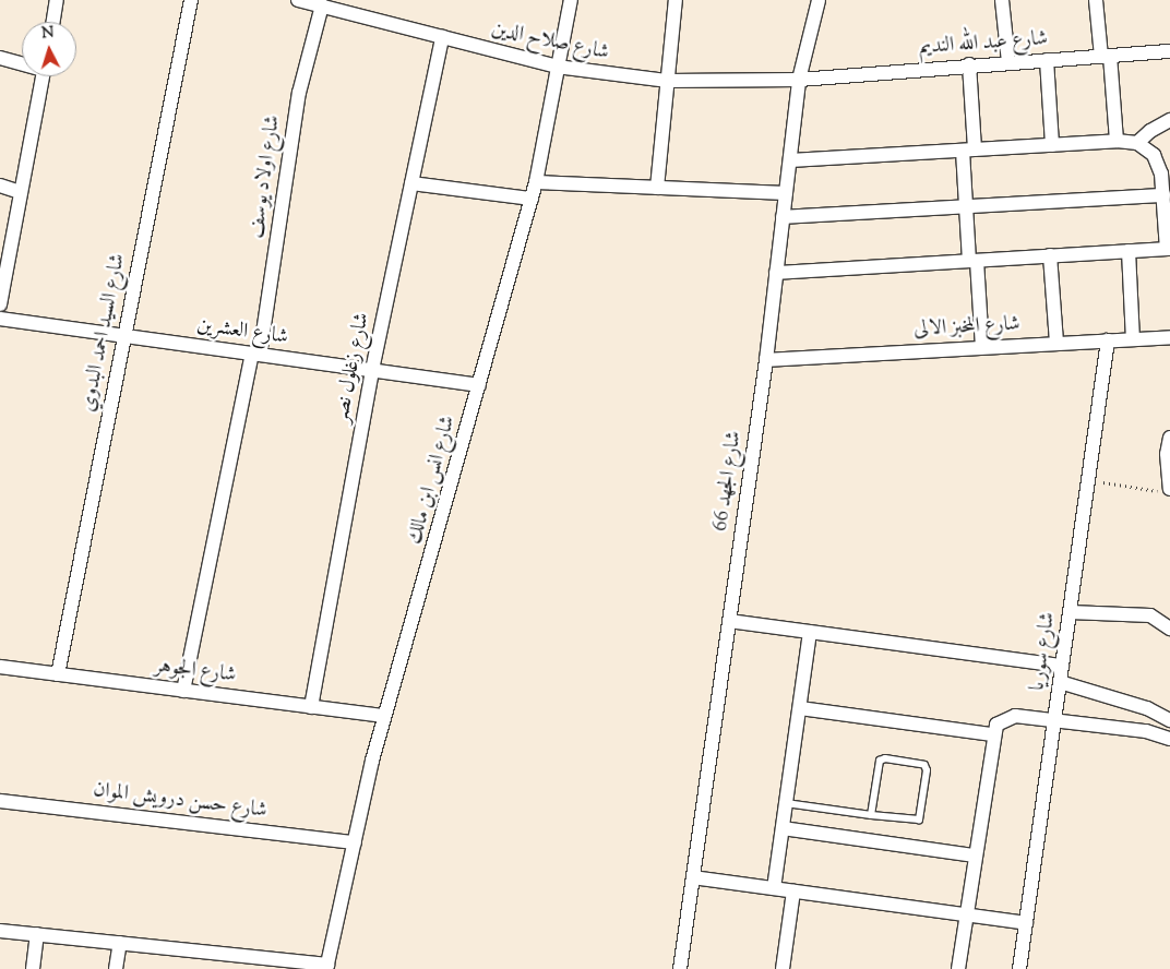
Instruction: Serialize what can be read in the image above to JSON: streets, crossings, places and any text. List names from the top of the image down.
{
  "streets": {
    "street": [
      "شارع صلاح الدين",
      "شارع عبد الله النديم",
      "شارع اولاد يوسف",
      "شارع المخبز الالى",
      "شارع العشرين",
      "شارع السيد احمد البدوي",
      "شارع زغلول نصر",
      "شارع انس ابن مالك",
      "شارع الجهد 66",
      "شارع سوريا",
      "شارع الجوهر",
      "شارع حسن درويش الموان"
    ]
  },
  "crossings": [
    ["شارع صلاح الدين", "شارع عبد الله النديم"],
    ["شارع صلاح الدين", "شارع اولاد يوسف"],
    ["شارع صلاح الدين", "شارع زغلول نصر"],
    ["شارع صلاح الدين", "شارع انس ابن مالك"],
    ["شارع صلاح الدين", "شارع الجهد 66"],
    ["شارع عبد الله النديم", "شارع الجهد 66"],
    ["شارع اولاد يوسف", "شارع العشرين"],
    ["شارع اولاد يوسف", "شارع الجوهر"],
    ["شارع المخبز الالى", "شارع الجهد 66"],
    ["شارع المخبز الالى", "شارع سوريا"],
    ["شارع العشرين", "شارع السيد احمد البدوي"],
    ["شارع العشرين", "شارع زغلول نصر"],
    ["شارع العشرين", "شارع انس ابن مالك"],
    ["شارع السيد احمد البدوي", "شارع الجوهر"],
    ["شارع زغلول نصر", "شارع الجوهر"],
    ["شارع انس ابن مالك", "شارع الجوهر"],
    ["شارع انس ابن مالك", "شارع حسن درويش الموان"]
  ],
  "north": "top"
}
